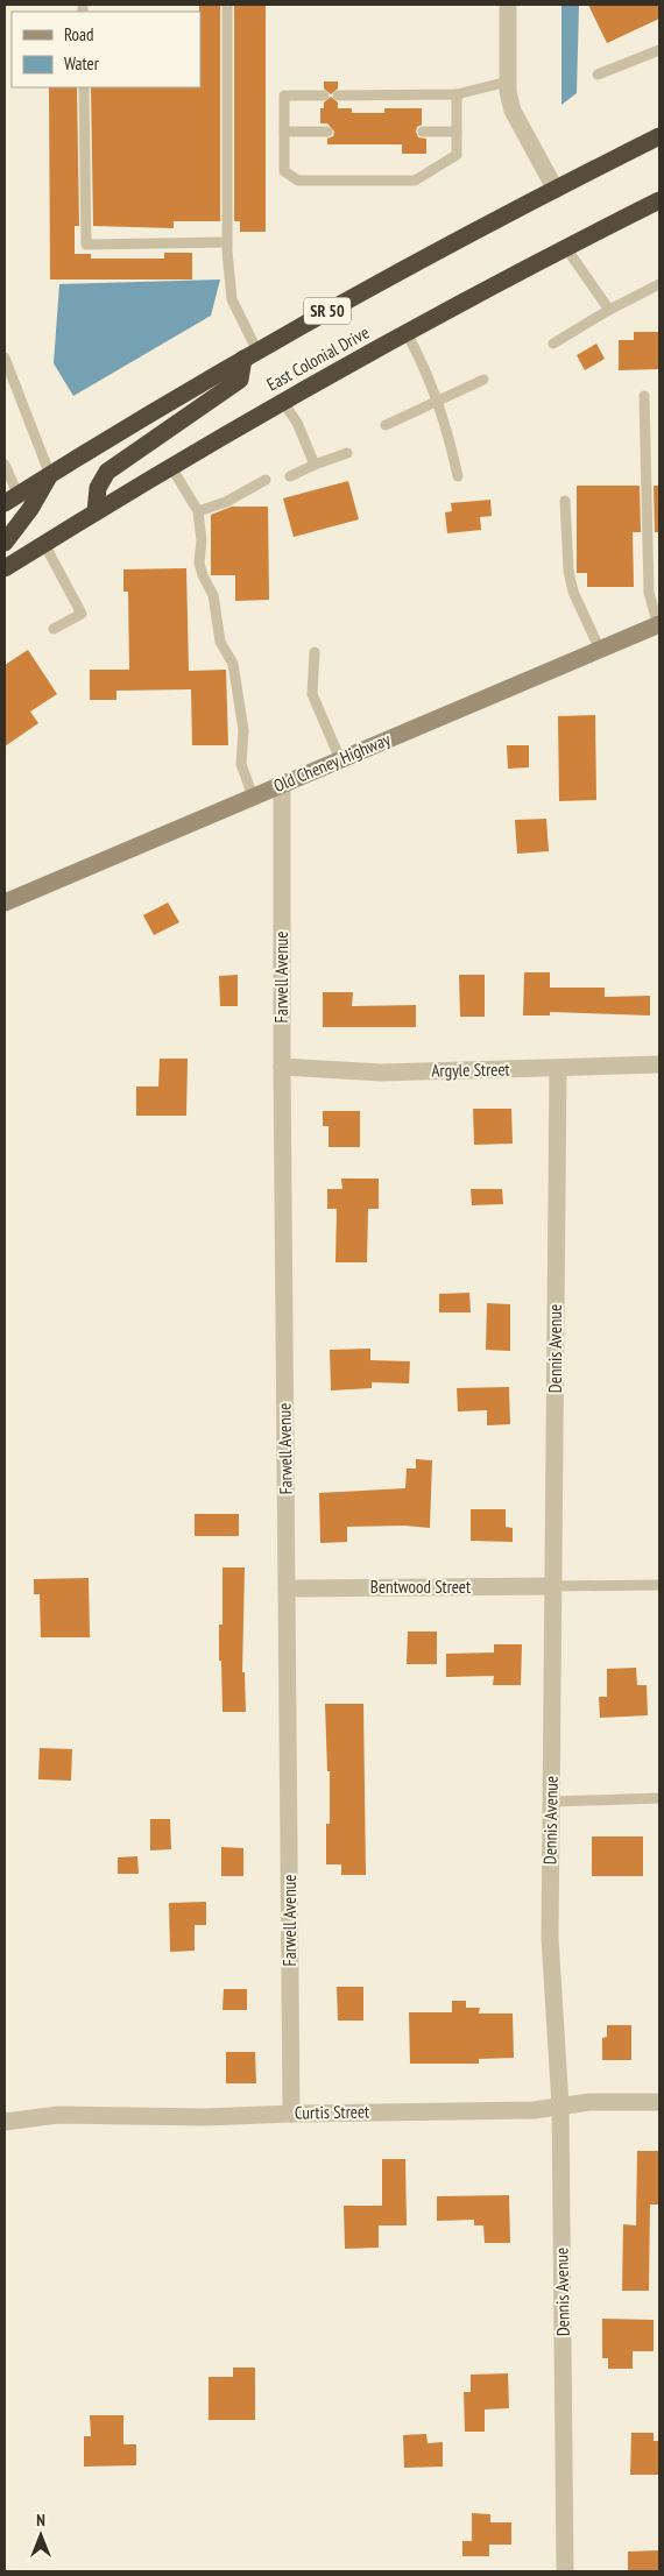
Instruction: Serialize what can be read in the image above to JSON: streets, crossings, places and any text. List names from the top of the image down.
{
  "streets": {
    "highway": ["SR 50", "East Colonial Drive"],
    "street": [
      "Old Cheney Highway",
      "Farwell Avenue",
      "Argyle Street",
      "Dennis Avenue",
      "Bentwood Street",
      "Curtis Street"
    ]
  },
  "crossings": [
    ["Old Cheney Highway", "Farwell Avenue"],
    ["Farwell Avenue", "Argyle Street"],
    ["Farwell Avenue", "Bentwood Street"],
    ["Farwell Avenue", "Curtis Street"],
    ["Argyle Street", "Dennis Avenue"],
    ["Dennis Avenue", "Bentwood Street"],
    ["Dennis Avenue", "Curtis Street"]
  ],
  "legend": ["Road", "Water"],
  "north": "top"
}
